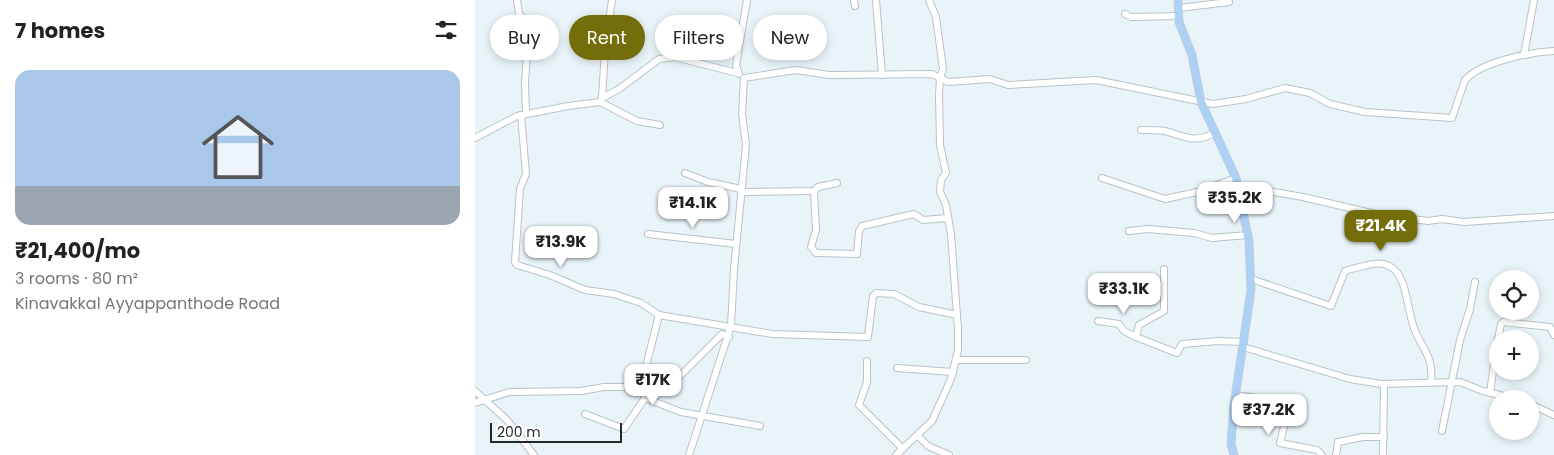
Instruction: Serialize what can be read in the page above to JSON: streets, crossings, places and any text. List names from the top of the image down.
{
  "scale_bar": "200 m",
  "page": {
    "heading": "7 homes",
    "chip": [
      "Buy",
      "Rent",
      "Filters",
      "New"
    ],
    "list": [
      {
        "name": "₹21,400/mo",
        "note": "3 rooms · 80 m² · Kinavakkal Ayyappanthode Road"
      }
    ],
    "price": [
      "₹35.2K",
      "₹14.1K",
      "₹21.4K",
      "₹13.9K",
      "₹33.1K",
      "₹17K",
      "₹37.2K"
    ],
    "map_buttons": ["+", "−"],
    "scale": "200 m"
  }
}
